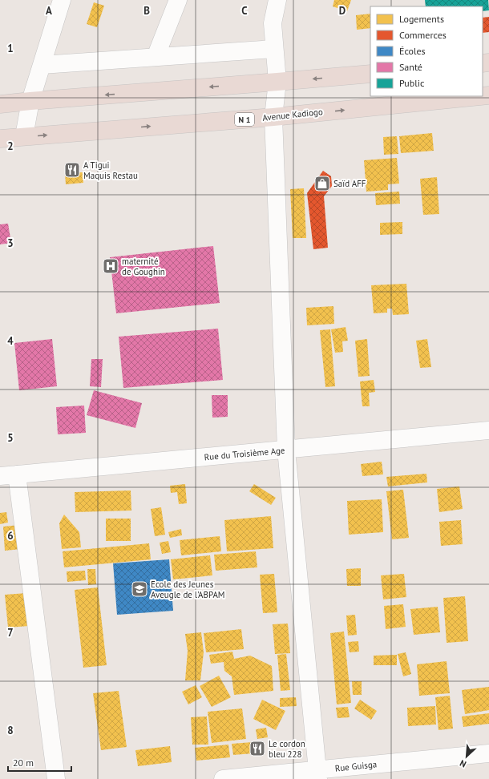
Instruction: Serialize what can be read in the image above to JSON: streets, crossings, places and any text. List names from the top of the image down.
{
  "streets": {
    "highway": ["Avenue Kadiogo", "N 1"],
    "street": ["Rue du Troisième Age", "Rue Guisga"]
  },
  "places": {
    "restaurant": ["A Tigui Maquis Restau", "Le cordon bleu 228"],
    "shop": ["Saïd AFF"],
    "hospital": ["maternité de Goughin"],
    "school or university": ["Ecole des Jeunes Aveugle de l'ABPAM"]
  },
  "legend": [
    "Logements",
    "Commerces",
    "Écoles",
    "Santé",
    "Public"
  ],
  "scale_bar": "20 m",
  "north": "bottom left",
  "grid": {
    "columns": [
      "A",
      "B",
      "C",
      "D"
    ],
    "rows": [
      "1",
      "2",
      "3",
      "4",
      "5",
      "6",
      "7",
      "8"
    ]
  }
}
